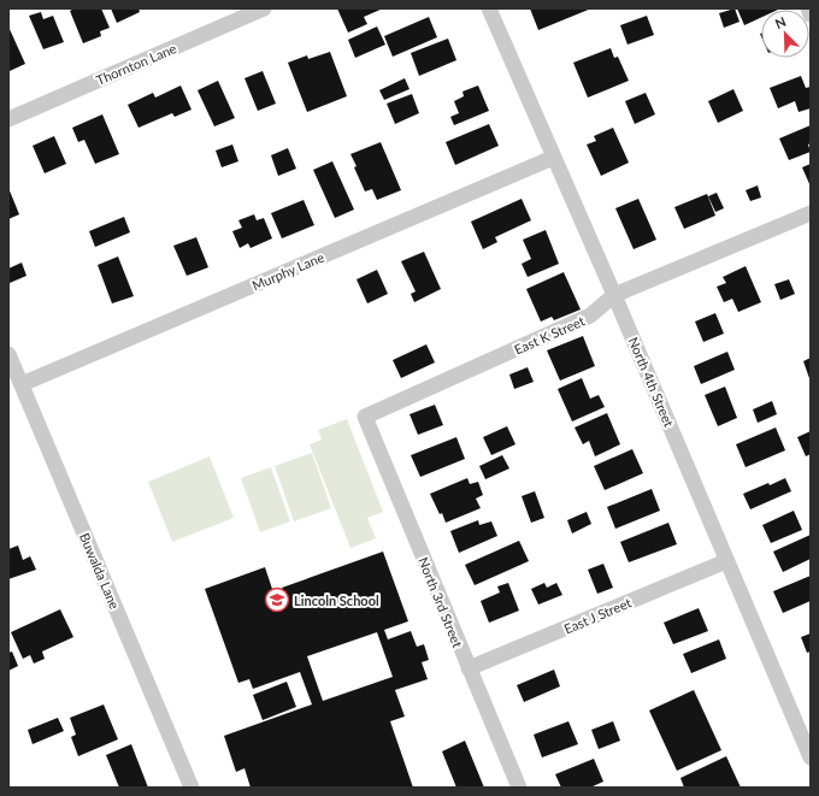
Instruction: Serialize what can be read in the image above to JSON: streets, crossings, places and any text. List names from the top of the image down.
{
  "streets": {
    "street": [
      "Thornton Lane",
      "Murphy Lane",
      "East K Street",
      "North 4th Street",
      "Buwalda Lane",
      "North 3rd Street",
      "East J Street"
    ]
  },
  "crossings": [
    ["Murphy Lane", "North 4th Street"],
    ["Murphy Lane", "Buwalda Lane"],
    ["East K Street", "North 4th Street"],
    ["East K Street", "North 3rd Street"],
    ["North 4th Street", "East J Street"],
    ["North 3rd Street", "East J Street"]
  ],
  "places": {
    "school or university": ["Lincoln School"]
  },
  "north": "top left"
}
